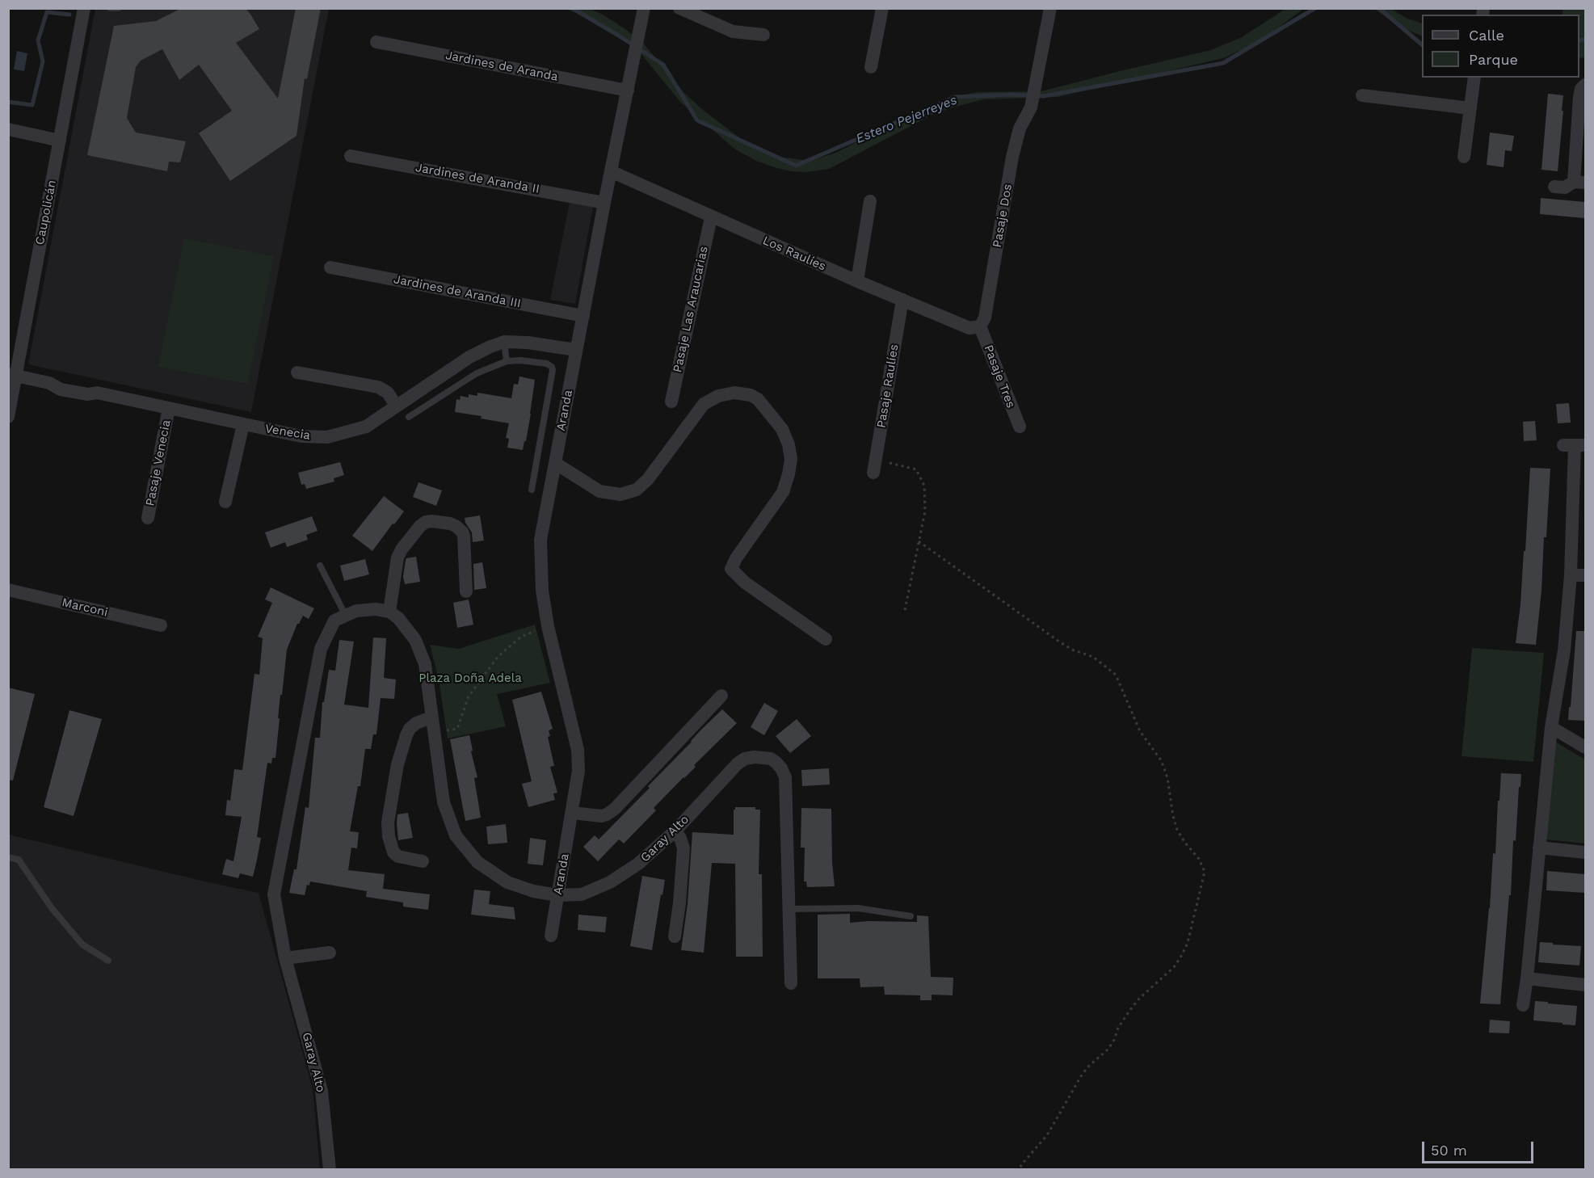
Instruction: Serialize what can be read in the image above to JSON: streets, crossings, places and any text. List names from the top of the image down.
{
  "streets": {
    "street": [
      "Jardines de Aranda",
      "Jardines de Aranda II",
      "Caupolicán",
      "Pasaje Dos",
      "Los Raulíes",
      "Jardines de Aranda III",
      "Pasaje Las Araucarias",
      "Pasaje Tres",
      "Pasaje Raulíes",
      "Aranda",
      "Venecia",
      "Pasaje Venecia",
      "Marconi",
      "Garay Alto"
    ]
  },
  "crossings": [
    ["Jardines de Aranda", "Aranda"],
    ["Jardines de Aranda II", "Aranda"],
    ["Caupolicán", "Venecia"],
    ["Pasaje Dos", "Los Raulíes"],
    ["Pasaje Dos", "Pasaje Tres"],
    ["Los Raulíes", "Pasaje Las Araucarias"],
    ["Los Raulíes", "Pasaje Tres"],
    ["Los Raulíes", "Pasaje Raulíes"],
    ["Los Raulíes", "Aranda"],
    ["Jardines de Aranda III", "Aranda"],
    ["Aranda", "Venecia"],
    ["Aranda", "Garay Alto"],
    ["Venecia", "Pasaje Venecia"]
  ],
  "water": ["Estero Pejerreyes"],
  "parks": ["Plaza Doña Adela"],
  "legend": ["Calle", "Parque"],
  "scale_bar": "50 m"
}
